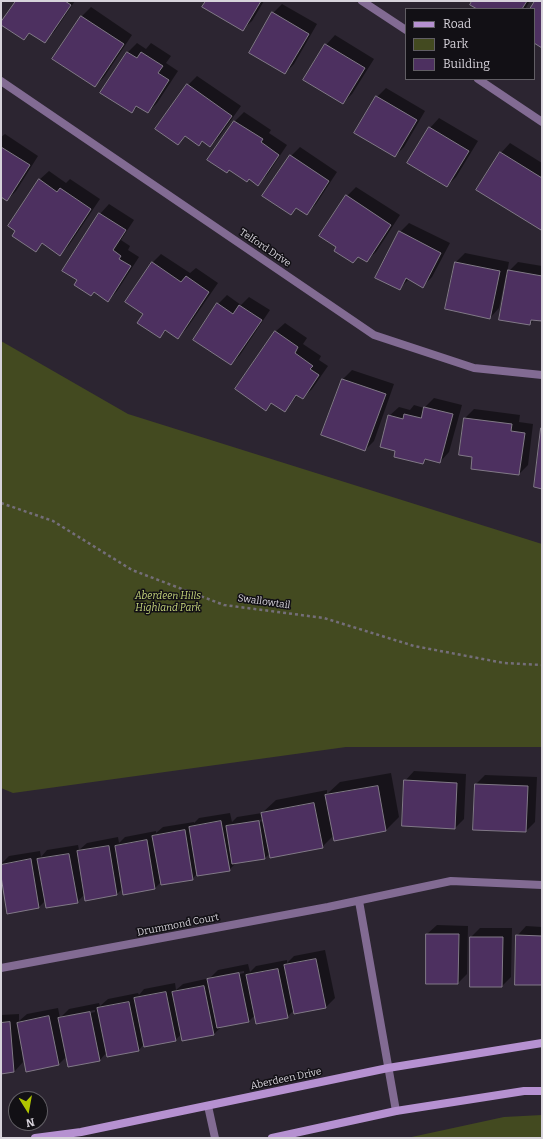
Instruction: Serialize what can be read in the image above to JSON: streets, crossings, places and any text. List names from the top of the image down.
{
  "streets": {
    "main road": ["Aberdeen Drive"],
    "street": ["Telford Drive", "Drummond Court"],
    "path": ["Swallowtail"]
  },
  "parks": ["Aberdeen Hills Highland Park"],
  "legend": ["Road", "Park", "Building"],
  "north": "bottom"
}
